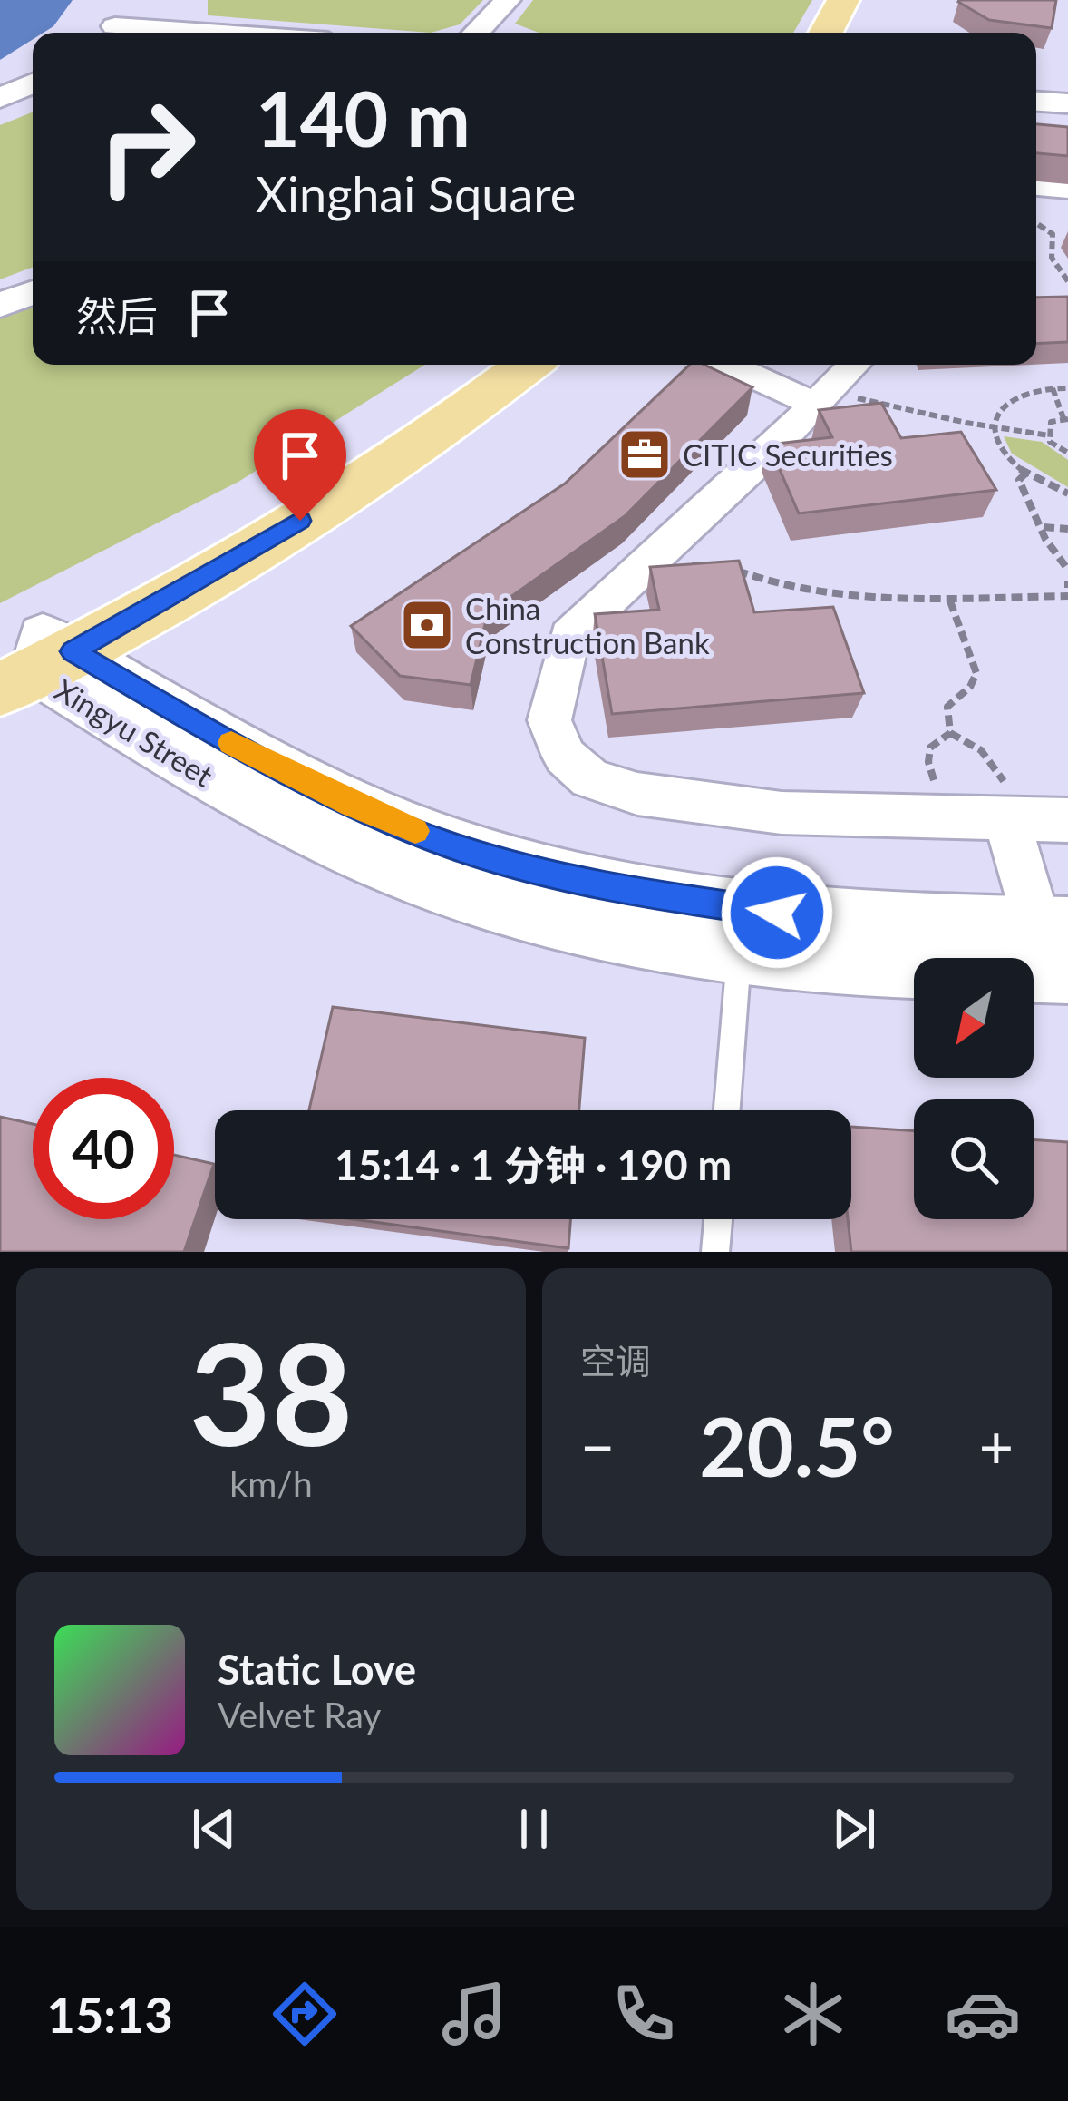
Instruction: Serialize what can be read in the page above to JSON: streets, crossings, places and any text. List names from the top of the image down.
{
  "streets": {
    "street": ["Xingyu Street"]
  },
  "places": {
    "office": ["CITIC Securities"],
    "bank": ["China Construction Bank"]
  },
  "north": "bottom left",
  "page": {
    "turn": ["140 m", "Xinghai Square"],
    "then": "然后",
    "limit": "40",
    "trip": "15:14 · 1 分钟 · 190 m",
    "tile": [
      ["38", "km/h"],
      "空调"
    ],
    "heat": ["−", "20.5°", "+"],
    "song": ["Static Love", "Velvet Ray"],
    "tabs": "15:13"
  }
}
